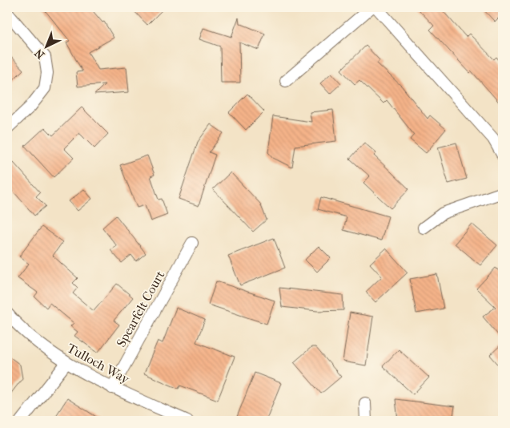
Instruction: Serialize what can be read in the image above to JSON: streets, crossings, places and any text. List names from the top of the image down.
{
  "streets": {
    "street": ["Spearfelt Court", "Tulloch Way"]
  },
  "crossings": [
    ["Spearfelt Court", "Tulloch Way"]
  ],
  "north": "bottom left"
}
